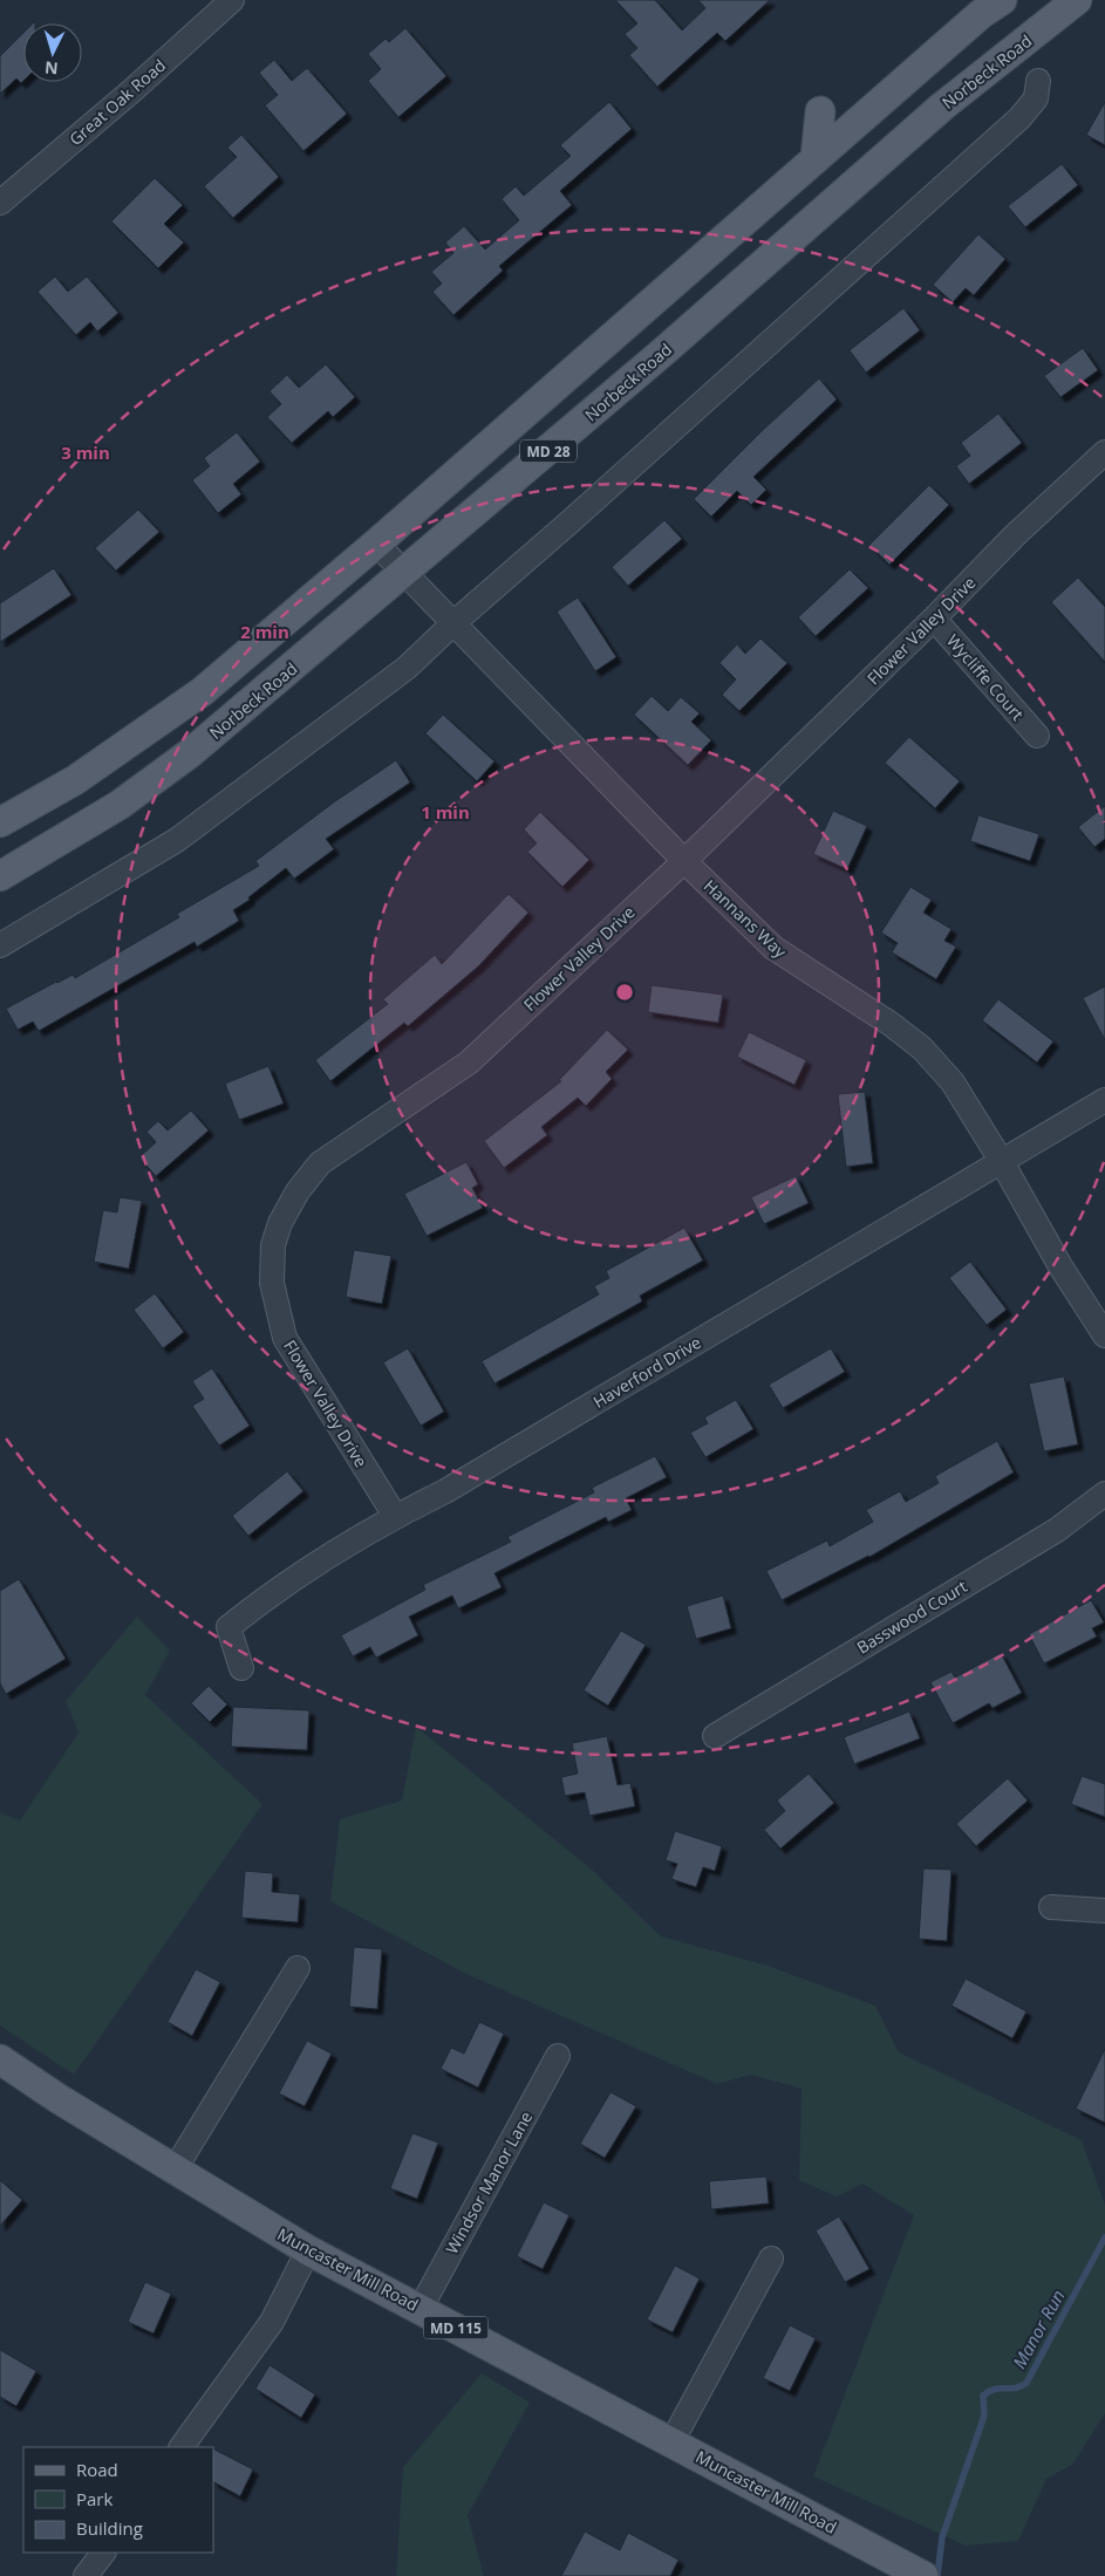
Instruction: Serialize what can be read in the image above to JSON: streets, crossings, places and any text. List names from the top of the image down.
{
  "streets": {
    "main road": [
      "Norbeck Road",
      "MD 28",
      "Muncaster Mill Road",
      "MD 115"
    ],
    "street": [
      "Great Oak Road",
      "Flower Valley Drive",
      "Wycliffe Court",
      "Hannans Way",
      "Haverford Drive",
      "Basswood Court",
      "Windsor Manor Lane"
    ]
  },
  "crossings": [
    ["Norbeck Road", "Hannans Way"],
    ["MD 28", "Hannans Way"],
    ["Flower Valley Drive", "Wycliffe Court"],
    ["Flower Valley Drive", "Hannans Way"],
    ["Flower Valley Drive", "Haverford Drive"],
    ["Hannans Way", "Haverford Drive"],
    ["Windsor Manor Lane", "Muncaster Mill Road"]
  ],
  "water": ["Manor Run"],
  "legend": ["Road", "Park", "Building"],
  "north": "bottom",
  "rings": ["3 min", "2 min", "1 min"]
}
